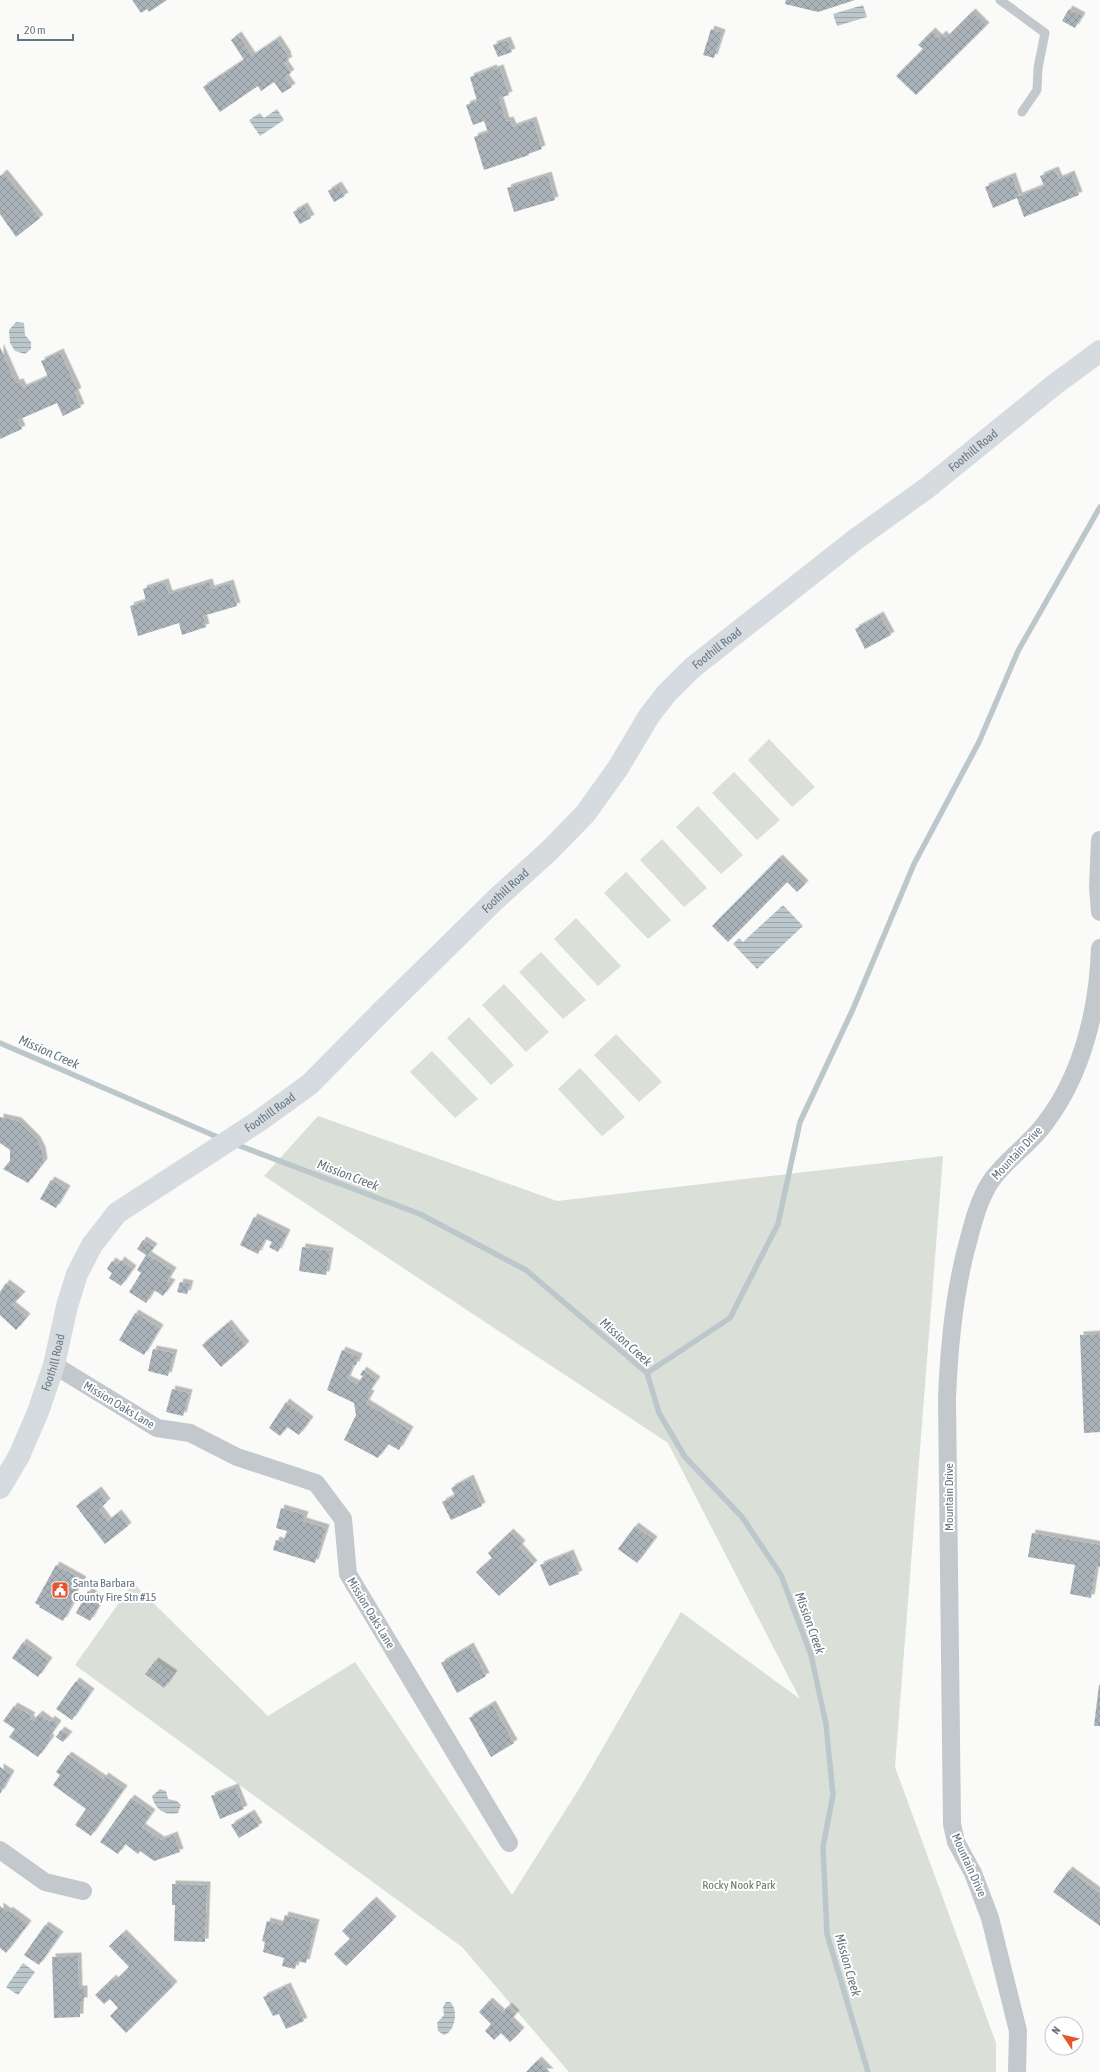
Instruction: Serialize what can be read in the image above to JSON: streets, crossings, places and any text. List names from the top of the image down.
{
  "streets": {
    "main road": ["Foothill Road"],
    "street": ["Mountain Drive", "Mission Oaks Lane"]
  },
  "crossings": [
    ["Foothill Road", "Mission Oaks Lane"]
  ],
  "water": ["Mission Creek"],
  "parks": ["Rocky Nook Park"],
  "places": {
    "public building": ["Santa Barbara County Fire Stn #15"]
  },
  "scale_bar": "20 m",
  "north": "top left"
}
